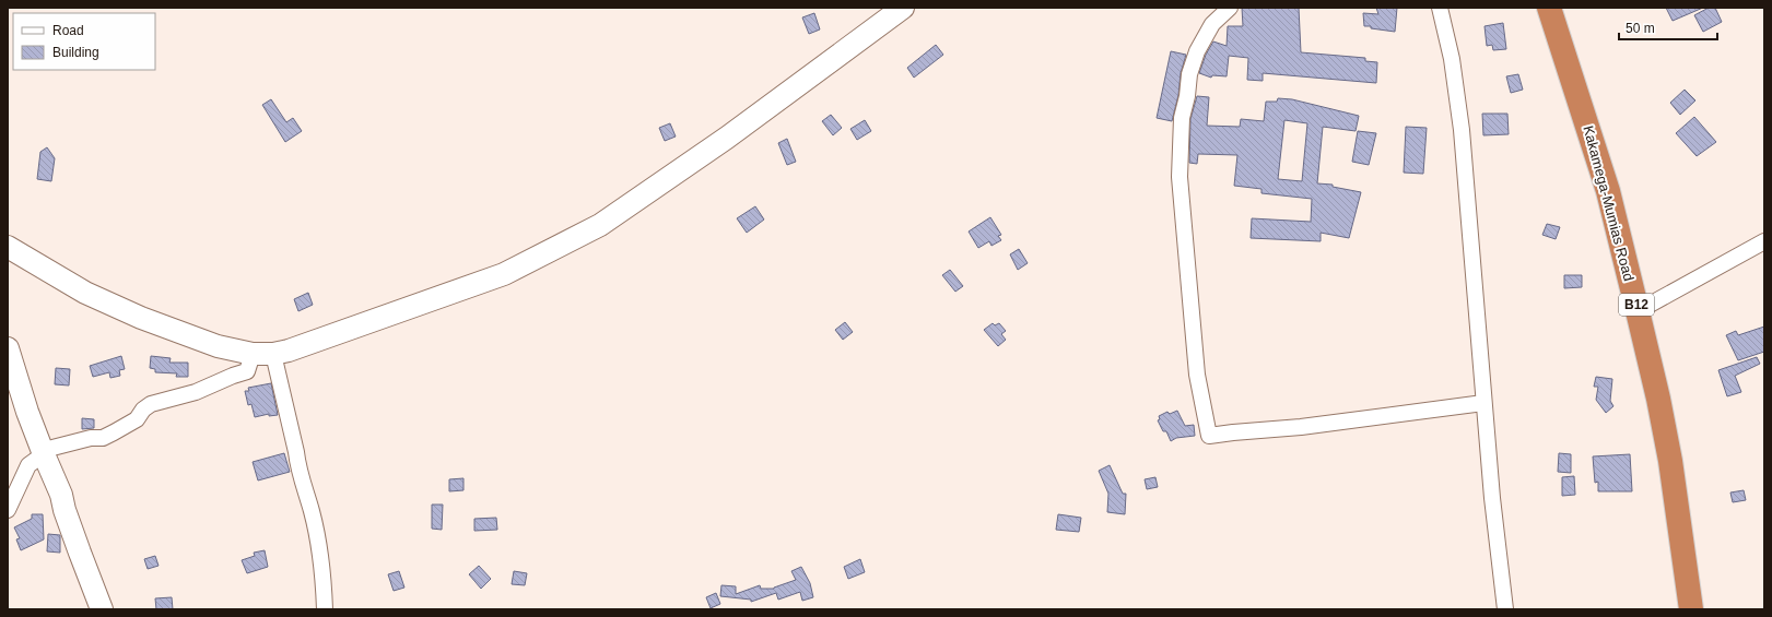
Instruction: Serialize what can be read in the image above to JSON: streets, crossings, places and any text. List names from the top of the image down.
{
  "streets": {
    "highway": ["Kakamega-Mumias Road", "B12"]
  },
  "legend": ["Road", "Building"],
  "scale_bar": "50 m"
}
